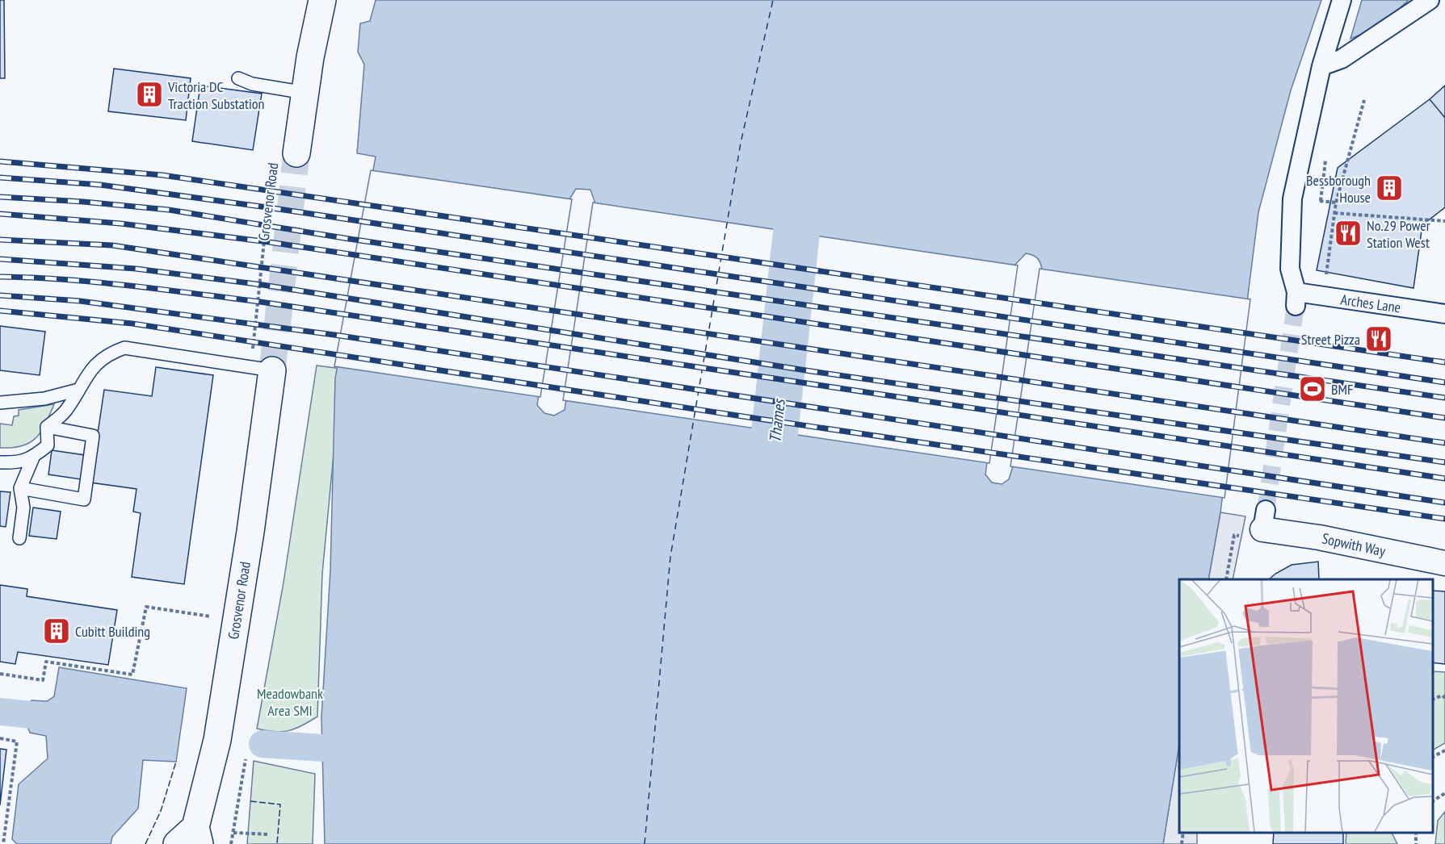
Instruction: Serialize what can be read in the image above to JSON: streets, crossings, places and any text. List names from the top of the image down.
{
  "streets": {
    "highway": ["Grosvenor Road"],
    "street": ["Arches Lane", "Sopwith Way"]
  },
  "water": ["Thames"],
  "parks": ["Meadowbank Area SMI"],
  "places": {
    "building": ["Victoria DC Traction Substation", "Bessborough House", "Cubitt Building"],
    "restaurant": ["No.29 Power Station West", "Street Pizza"],
    "sports": ["BMF"]
  }
}
